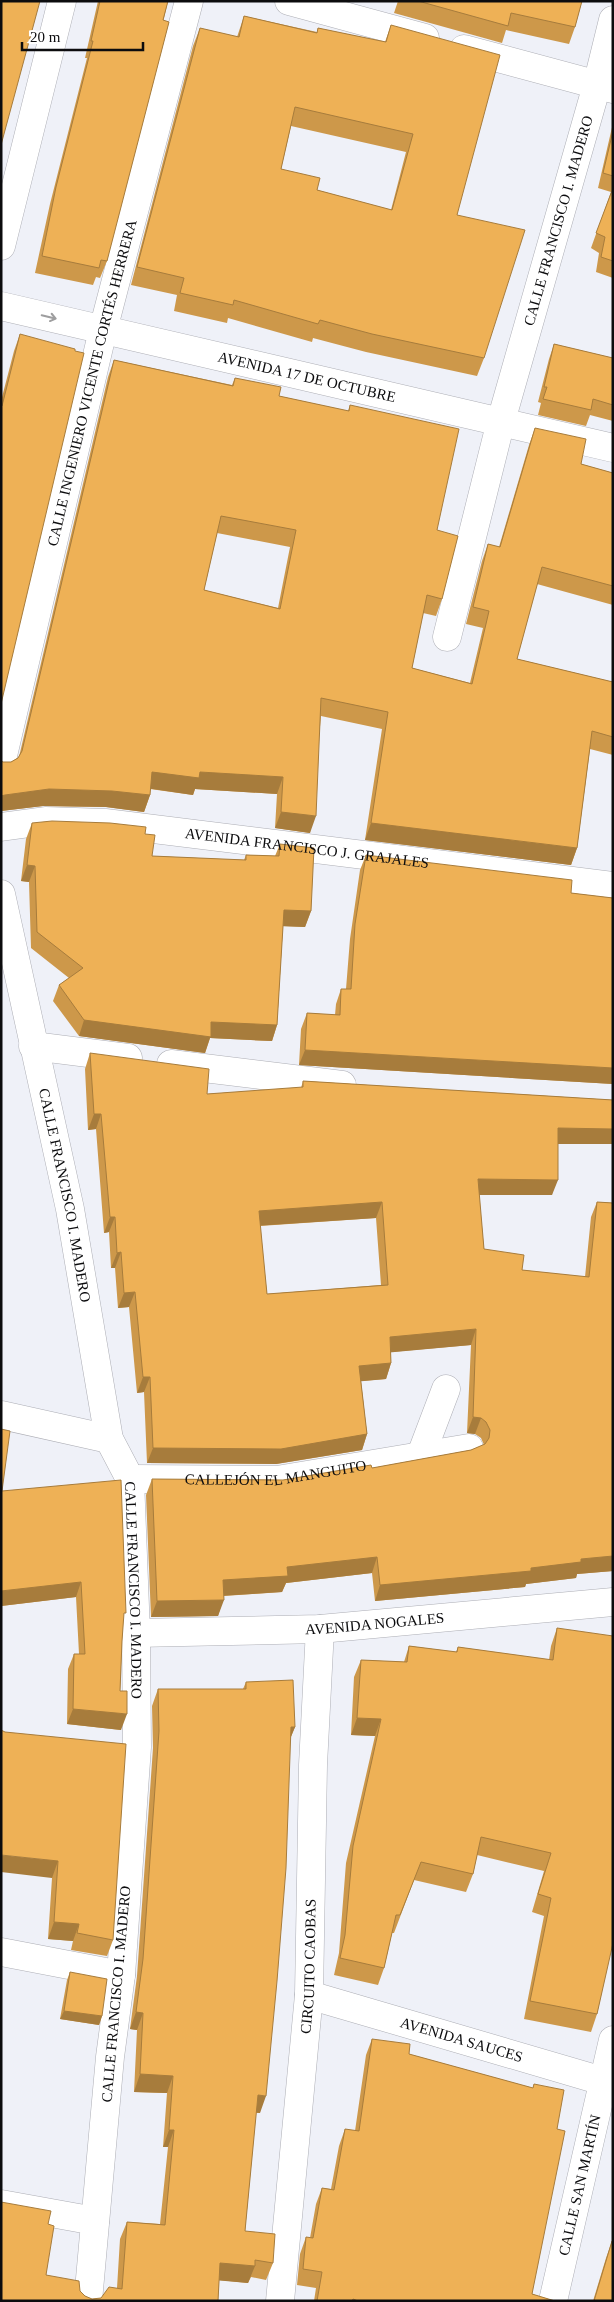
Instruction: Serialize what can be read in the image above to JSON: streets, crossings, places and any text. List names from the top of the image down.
{
  "streets": {
    "street": [
      "CALLE FRANCISCO I. MADERO",
      "AVENIDA 17 DE OCTUBRE",
      "CALLE INGENIERO VICENTE CORTÉS HERRERA",
      "AVENIDA FRANCISCO J. GRAJALES",
      "CALLEJÓN EL MANGUITO",
      "AVENIDA NOGALES",
      "CIRCUITO CAOBAS",
      "AVENIDA SAUCES",
      "CALLE SAN MARTÍN"
    ]
  },
  "crossings": [
    ["CALLE FRANCISCO I. MADERO", "AVENIDA 17 DE OCTUBRE"],
    ["CALLE FRANCISCO I. MADERO", "CALLEJÓN EL MANGUITO"],
    ["CALLE FRANCISCO I. MADERO", "AVENIDA NOGALES"],
    ["AVENIDA 17 DE OCTUBRE", "CALLE INGENIERO VICENTE CORTÉS HERRERA"],
    ["AVENIDA NOGALES", "CIRCUITO CAOBAS"],
    ["CIRCUITO CAOBAS", "AVENIDA SAUCES"],
    ["AVENIDA SAUCES", "CALLE SAN MARTÍN"]
  ],
  "scale_bar": "20 m"
}
